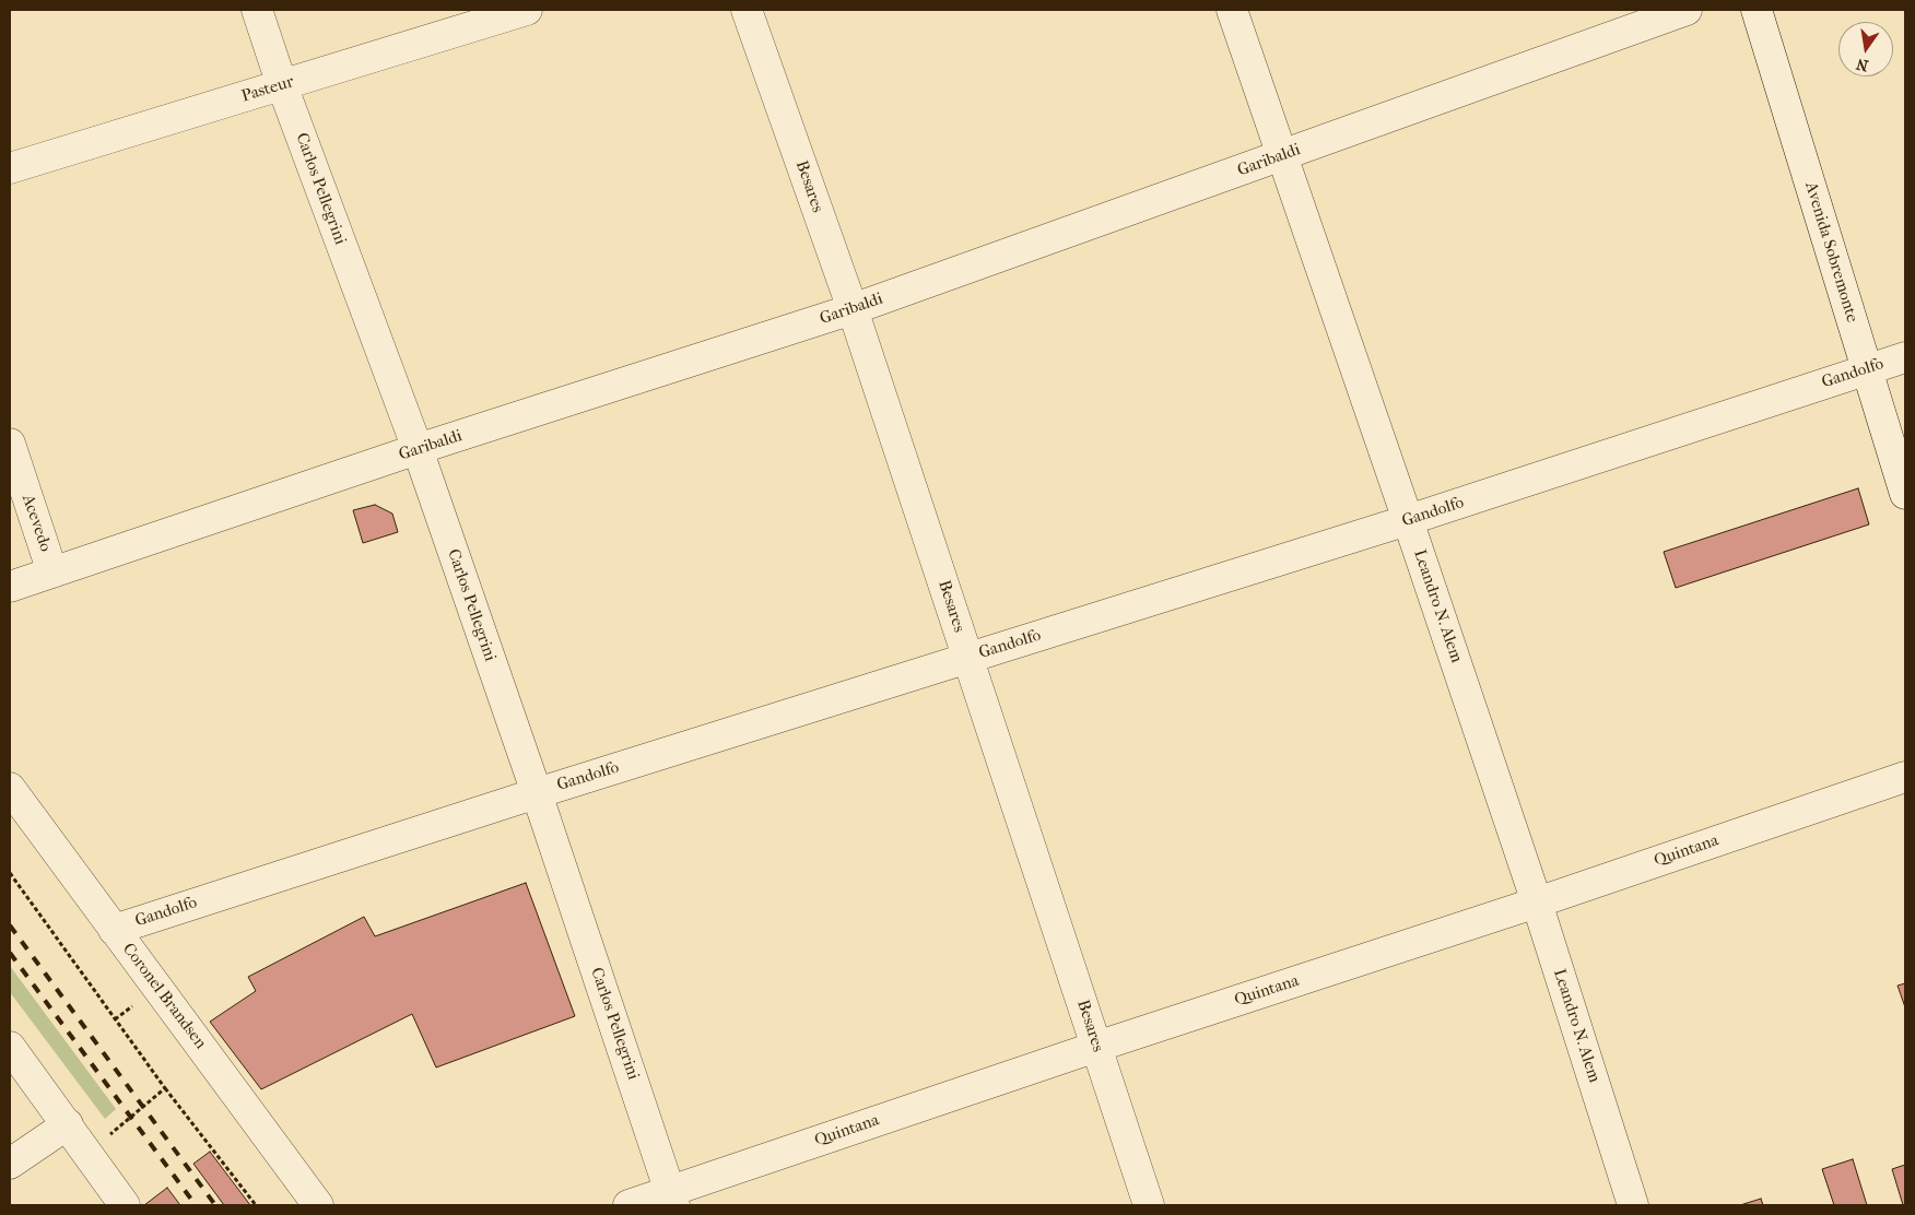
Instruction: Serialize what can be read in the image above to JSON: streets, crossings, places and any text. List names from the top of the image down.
{
  "streets": {
    "street": [
      "Pasteur",
      "Garibaldi",
      "Besares",
      "Carlos Pellegrini",
      "Avenida Sobremonte",
      "Gandolfo",
      "Acevedo",
      "Leandro N. Alem",
      "Quintana",
      "Coronel Brandsen"
    ]
  },
  "crossings": [
    ["Pasteur", "Carlos Pellegrini"],
    ["Garibaldi", "Besares"],
    ["Garibaldi", "Carlos Pellegrini"],
    ["Garibaldi", "Acevedo"],
    ["Garibaldi", "Leandro N. Alem"],
    ["Besares", "Gandolfo"],
    ["Besares", "Quintana"],
    ["Carlos Pellegrini", "Gandolfo"],
    ["Carlos Pellegrini", "Quintana"],
    ["Avenida Sobremonte", "Gandolfo"],
    ["Gandolfo", "Leandro N. Alem"],
    ["Gandolfo", "Coronel Brandsen"],
    ["Leandro N. Alem", "Quintana"]
  ],
  "north": "bottom"
}
